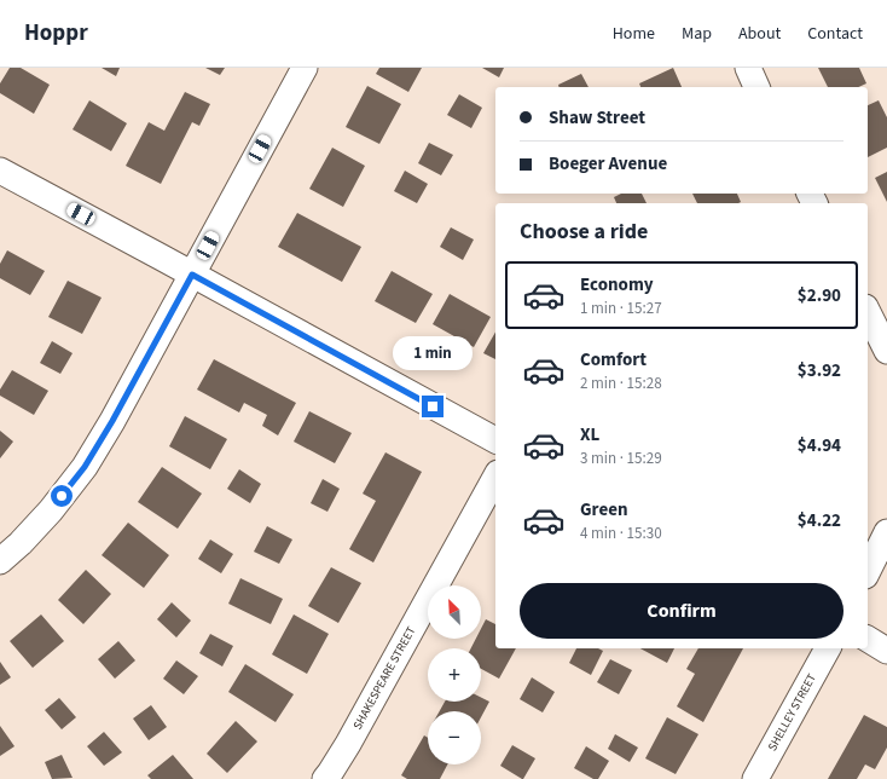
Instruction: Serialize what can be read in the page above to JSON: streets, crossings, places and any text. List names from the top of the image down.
{
  "streets": {
    "street": ["SHAKESPEARE STREET", "SHELLEY STREET"]
  },
  "north": "top left",
  "page": {
    "header": "Hoppr",
    "nav": [
      "Home",
      "Map",
      "About",
      "Contact"
    ],
    "banner": ["Shaw Street", "Boeger Avenue"],
    "heading": "Choose a ride",
    "list": [
      {
        "name": "Economy",
        "note": "1 min · 15:27",
        "value": "$2.90"
      },
      {
        "name": "Comfort",
        "note": "2 min · 15:28",
        "value": "$3.92"
      },
      {
        "name": "XL",
        "note": "3 min · 15:29",
        "value": "$4.94"
      },
      {
        "name": "Green",
        "note": "4 min · 15:30",
        "value": "$4.22"
      }
    ],
    "bubble": "1 min",
    "buttons": "Confirm",
    "map_buttons": ["+", "−"]
  }
}
